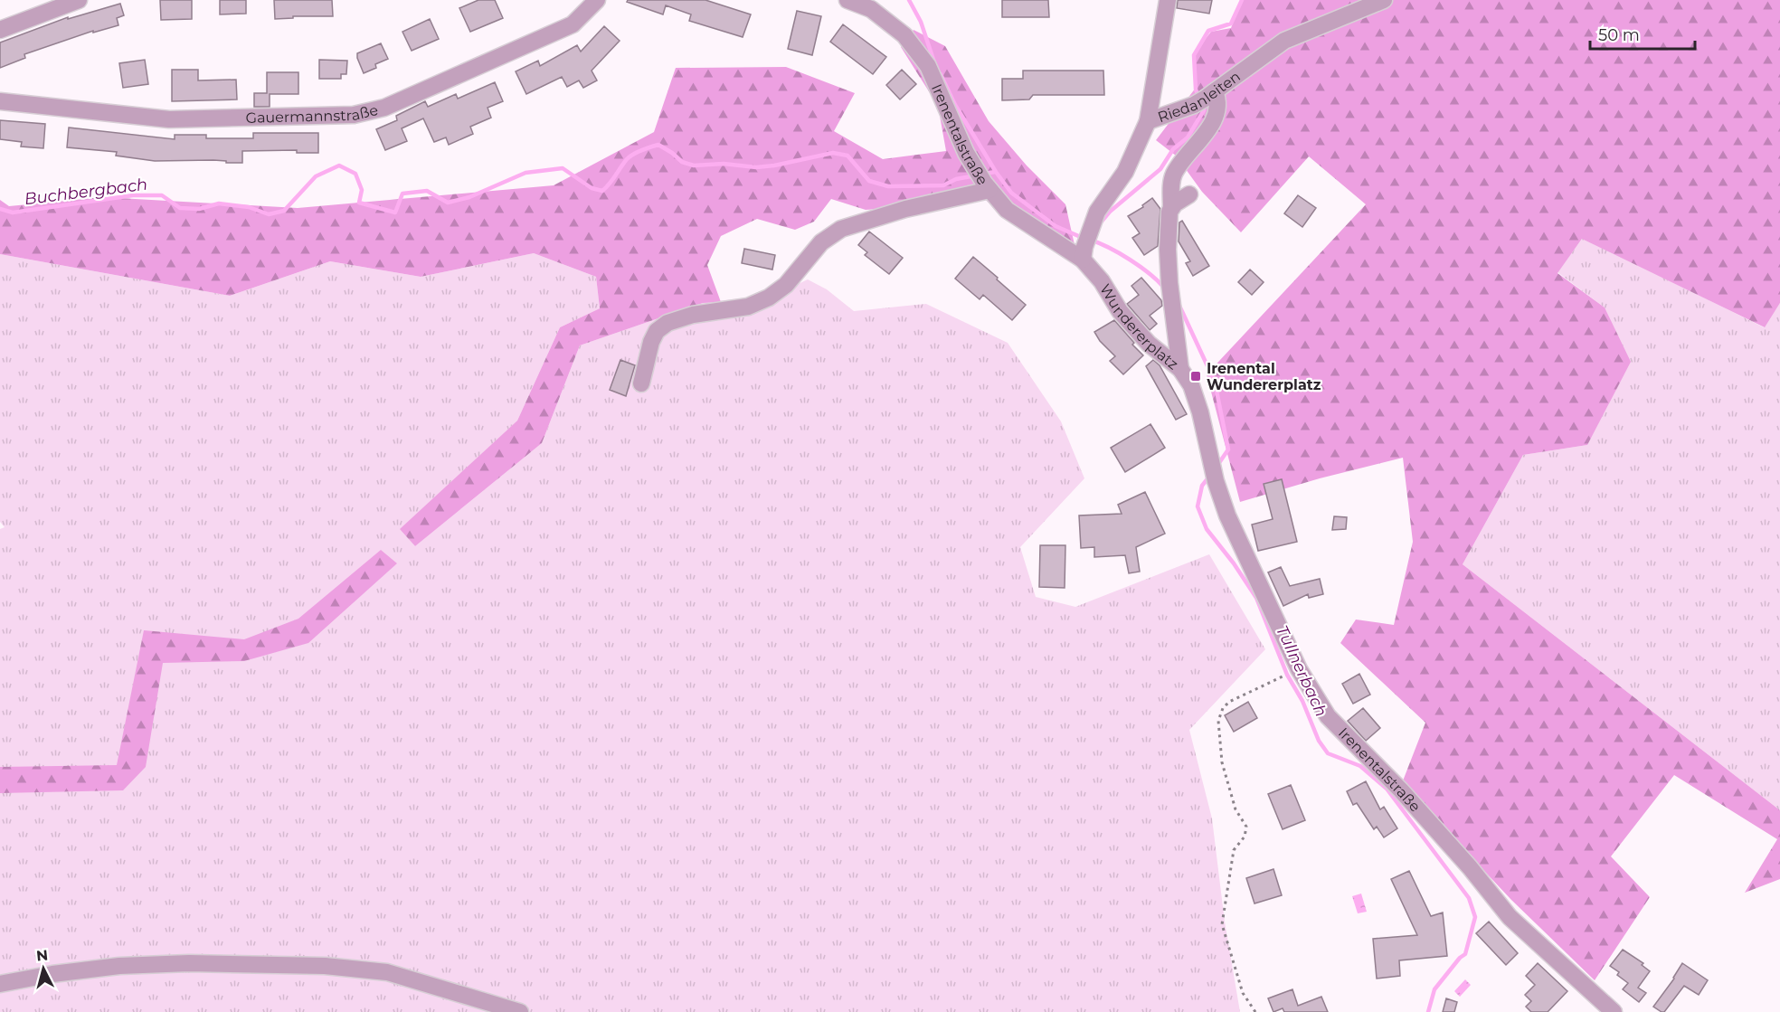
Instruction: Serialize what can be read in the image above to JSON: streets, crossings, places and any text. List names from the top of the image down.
{
  "streets": {
    "street": [
      "Riedanleiten",
      "Gauermannstraße",
      "Irenentalstraße",
      "Wundererplatz"
    ]
  },
  "crossings": [
    ["Riedanleiten", "Irenentalstraße"],
    ["Riedanleiten", "Wundererplatz"],
    ["Irenentalstraße", "Wundererplatz"]
  ],
  "water": ["Buchbergbach", "Tullnerbach"],
  "places": {
    "transit": ["Irenental Wundererplatz"]
  },
  "scale_bar": "50 m",
  "north": "top"
}
